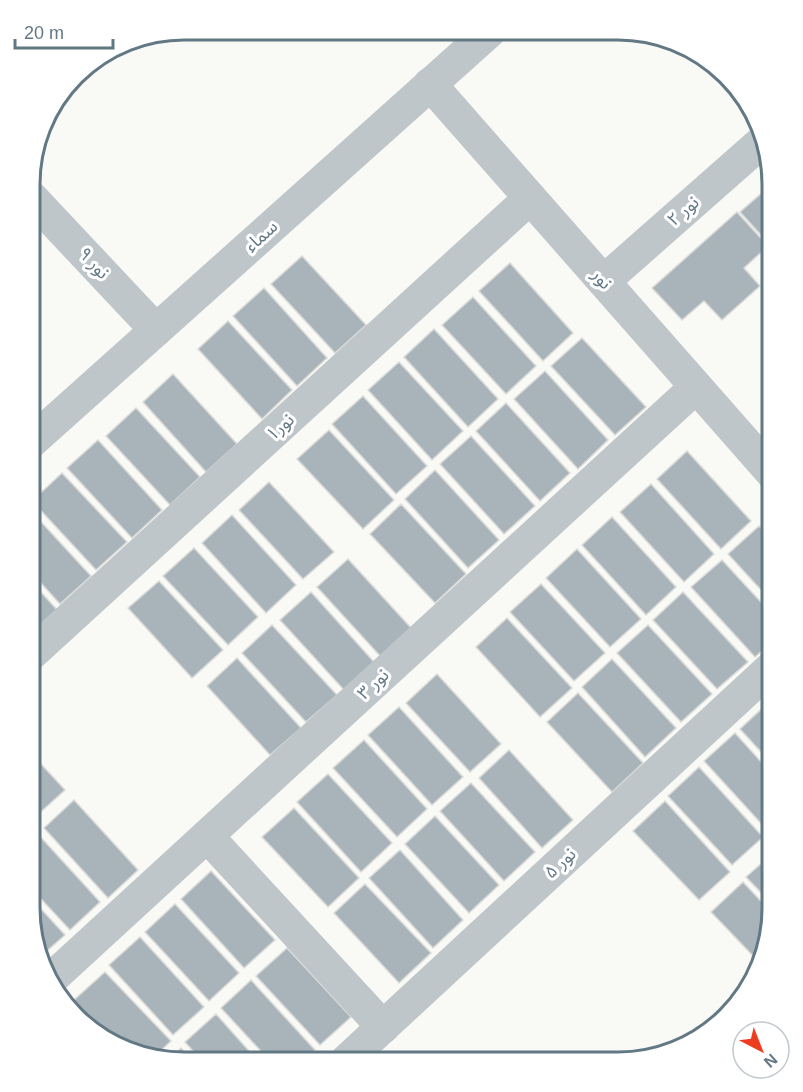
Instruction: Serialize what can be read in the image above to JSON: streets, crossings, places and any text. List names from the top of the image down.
{
  "streets": {
    "street": [
      "نور ۲",
      "سماء",
      "نور ۹",
      "نور",
      "نور۱",
      "نور ۳",
      "نور ۵"
    ]
  },
  "crossings": [
    ["نور ۲", "نور"],
    ["سماء", "نور ۹"],
    ["سماء", "نور"],
    ["نور", "نور۱"],
    ["نور", "نور ۳"]
  ],
  "scale_bar": "20 m",
  "north": "bottom right"
}
